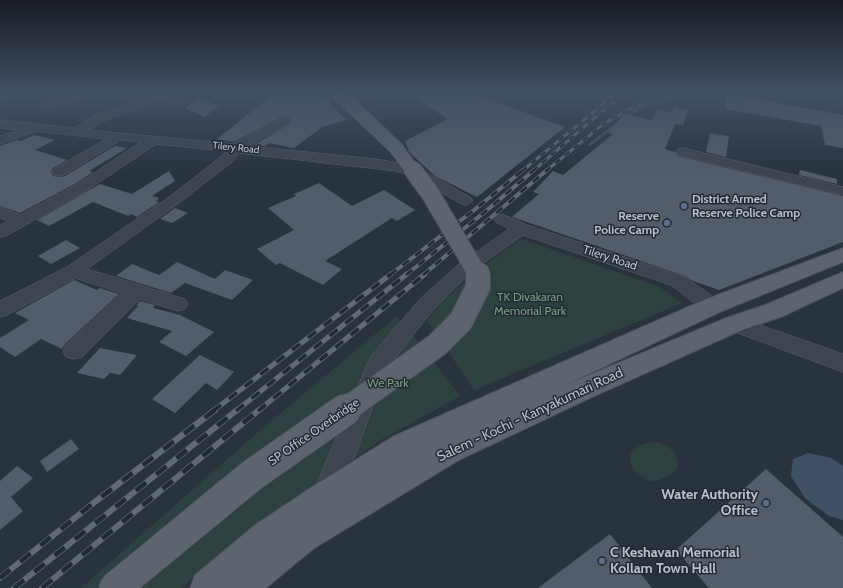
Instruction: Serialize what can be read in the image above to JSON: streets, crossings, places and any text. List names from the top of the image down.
{
  "streets": {
    "main road": ["Salem - Kochi - Kanyakumari Road", "SP Office Overbridge"],
    "street": ["Tilery Road"]
  },
  "parks": ["TK Divakaran Memorial Park", "We Park"],
  "places": [
    "District Armed Reserve Police Camp",
    "Reserve Police Camp",
    "Water Authority Office",
    "C Keshavan Memorial Kollam Town Hall"
  ]
}
